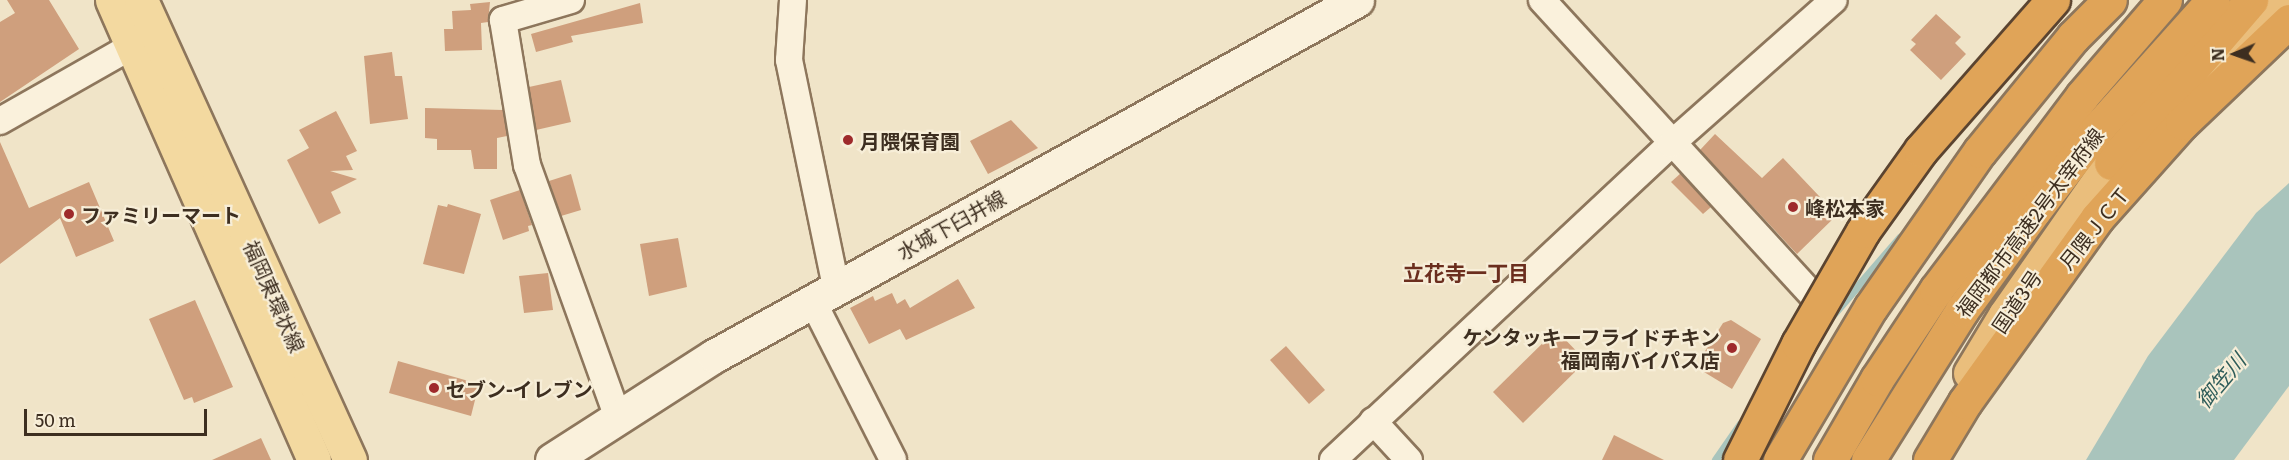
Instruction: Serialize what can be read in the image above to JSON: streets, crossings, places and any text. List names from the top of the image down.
{
  "streets": {
    "highway": ["福岡都市高速2号太宰府線", "月隈ＪＣＴ", "国道3号"],
    "main road": ["水城下臼井線", "福岡東環状線"]
  },
  "districts": ["立花寺一丁目"],
  "water": ["御笠川"],
  "places": [
    "月隈保育園",
    "峰松本家",
    "ファミリーマート",
    "ケンタッキーフライドチキン 福岡南バイパス店",
    "セブン-イレブン"
  ],
  "scale_bar": "50 m",
  "north": "left"
}
